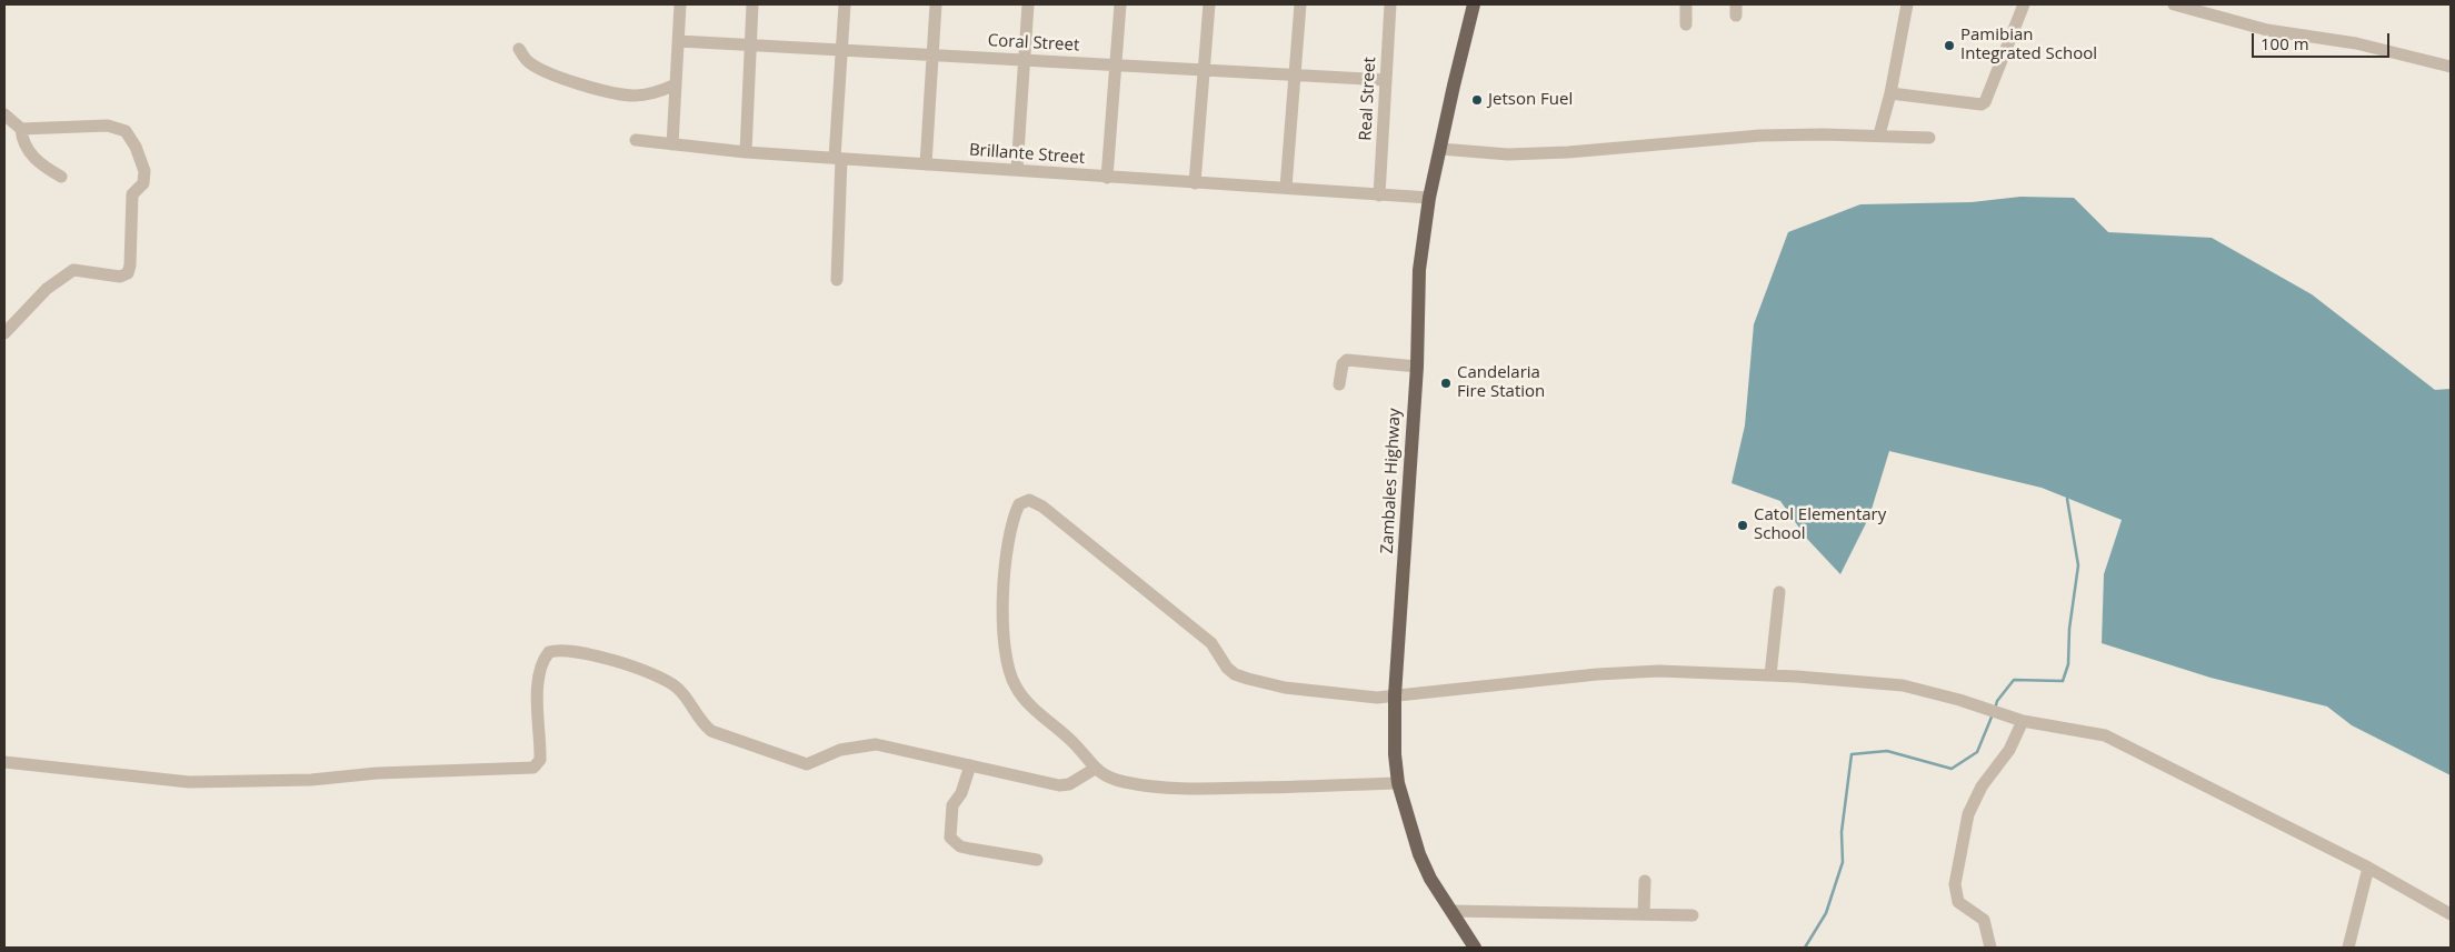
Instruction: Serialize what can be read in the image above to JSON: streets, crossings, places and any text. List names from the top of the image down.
{
  "streets": {
    "main road": ["Zambales Highway"],
    "street": ["Coral Street", "Real Street", "Brillante Street"]
  },
  "crossings": [
    ["Coral Street", "Real Street"],
    ["Real Street", "Brillante Street"],
    ["Brillante Street", "Zambales Highway"]
  ],
  "places": [
    "Pamibian Integrated School",
    "Jetson Fuel",
    "Candelaria Fire Station",
    "Catol Elementary School"
  ],
  "scale_bar": "100 m"
}
